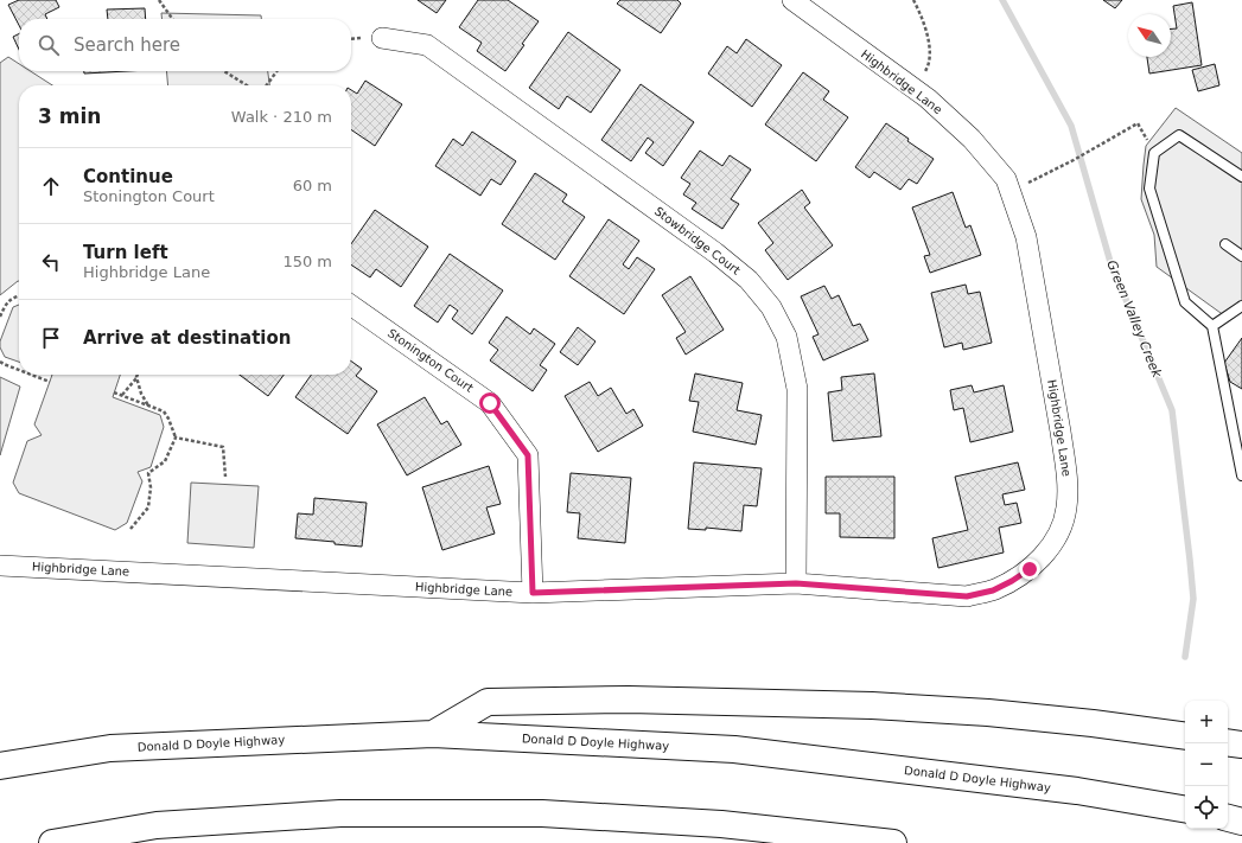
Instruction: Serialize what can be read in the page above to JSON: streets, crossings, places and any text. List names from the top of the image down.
{
  "streets": {
    "highway": ["Donald D Doyle Highway"],
    "street": ["Highbridge Lane", "Stowbridge Court", "Stonington Court"]
  },
  "crossings": [
    ["Highbridge Lane", "Stowbridge Court"],
    ["Highbridge Lane", "Stonington Court"]
  ],
  "water": ["Green Valley Creek"],
  "north": "top left",
  "page": {
    "search": "Search here",
    "heading": ["3 min", "Walk · 210 m"],
    "list": [
      ["Continue", "Stonington Court", "60 m"],
      ["Turn left", "Highbridge Lane", "150 m"],
      "Arrive at destination"
    ],
    "map_buttons": ["+", "−"]
  }
}
